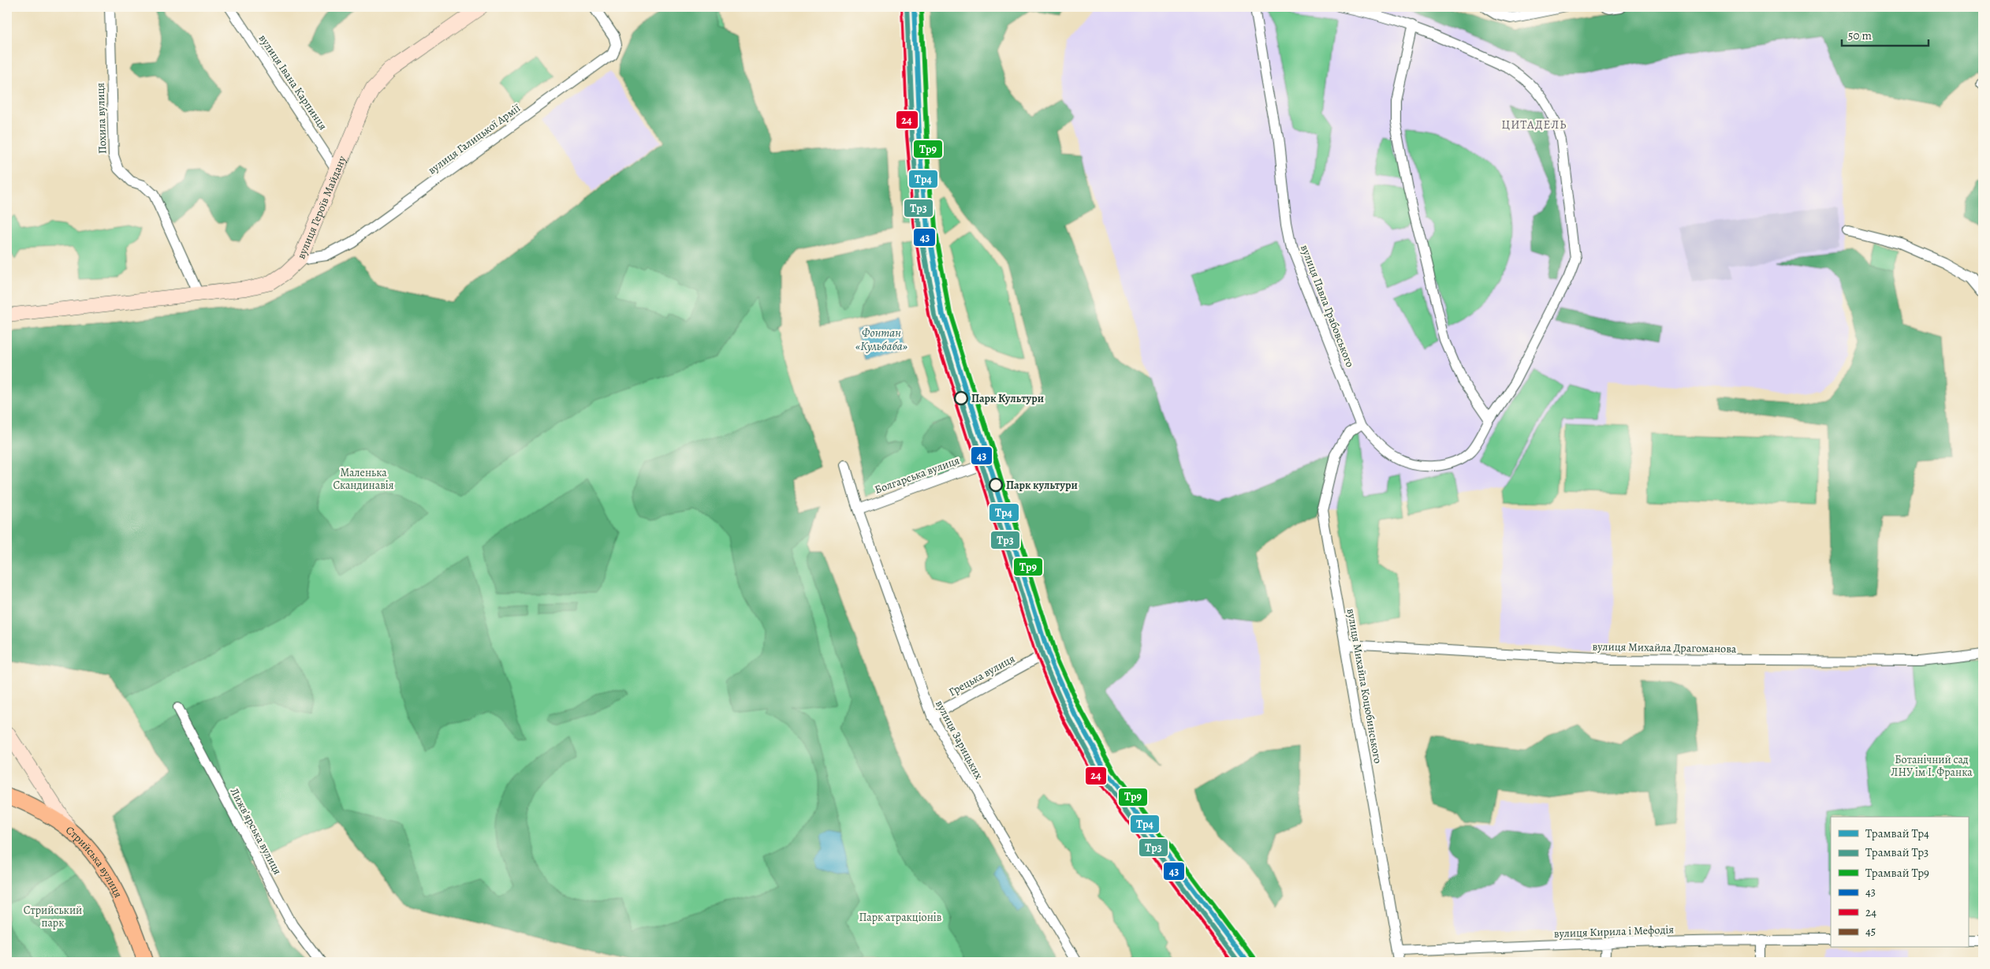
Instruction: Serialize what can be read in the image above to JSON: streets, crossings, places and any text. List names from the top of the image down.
{
  "streets": {
    "main road": ["вулиця Героїв Майдану", "Стрийська вулиця"],
    "street": [
      "вулиця Івана Карпинця",
      "Похила вулиця",
      "вулиця Галицької Армії",
      "вулиця Павла Грабовського",
      "Болгарська вулиця",
      "вулиця Михайла Драгоманова",
      "Грецька вулиця",
      "вулиця Михайла Коцюбинського",
      "вулиця Зарицьких",
      "Лижвʼярська вулиця",
      "вулиця Кирила і Мефодія"
    ]
  },
  "crossings": [
    ["вулиця Івана Карпинця", "вулиця Героїв Майдану"],
    ["Похила вулиця", "вулиця Героїв Майдану"],
    ["вулиця Галицької Армії", "вулиця Героїв Майдану"],
    ["вулиця Павла Грабовського", "вулиця Михайла Коцюбинського"],
    ["Болгарська вулиця", "вулиця Зарицьких"],
    ["вулиця Михайла Драгоманова", "вулиця Михайла Коцюбинського"],
    ["Грецька вулиця", "вулиця Зарицьких"],
    ["вулиця Михайла Коцюбинського", "вулиця Кирила і Мефодія"]
  ],
  "districts": ["ЦИТАДЕЛЬ"],
  "water": ["Фонтан «Кульбаба»"],
  "parks": [
    "Маленька Скандинавія",
    "Ботанічний сад ЛНУ ім І. Франка",
    "Стрийський парк",
    "Парк атракціонів"
  ],
  "places": ["Парк Культури", "Парк культури"],
  "lines": [
    "tram line Тр4",
    "tram line Тр3",
    "tram line Тр9",
    "transit line 43",
    "transit line 24",
    "transit line 45"
  ],
  "legend": [
    "Трамвай Тр4",
    "Трамвай Тр3",
    "Трамвай Тр9",
    "43",
    "24",
    "45"
  ],
  "scale_bar": "50 m"
}
